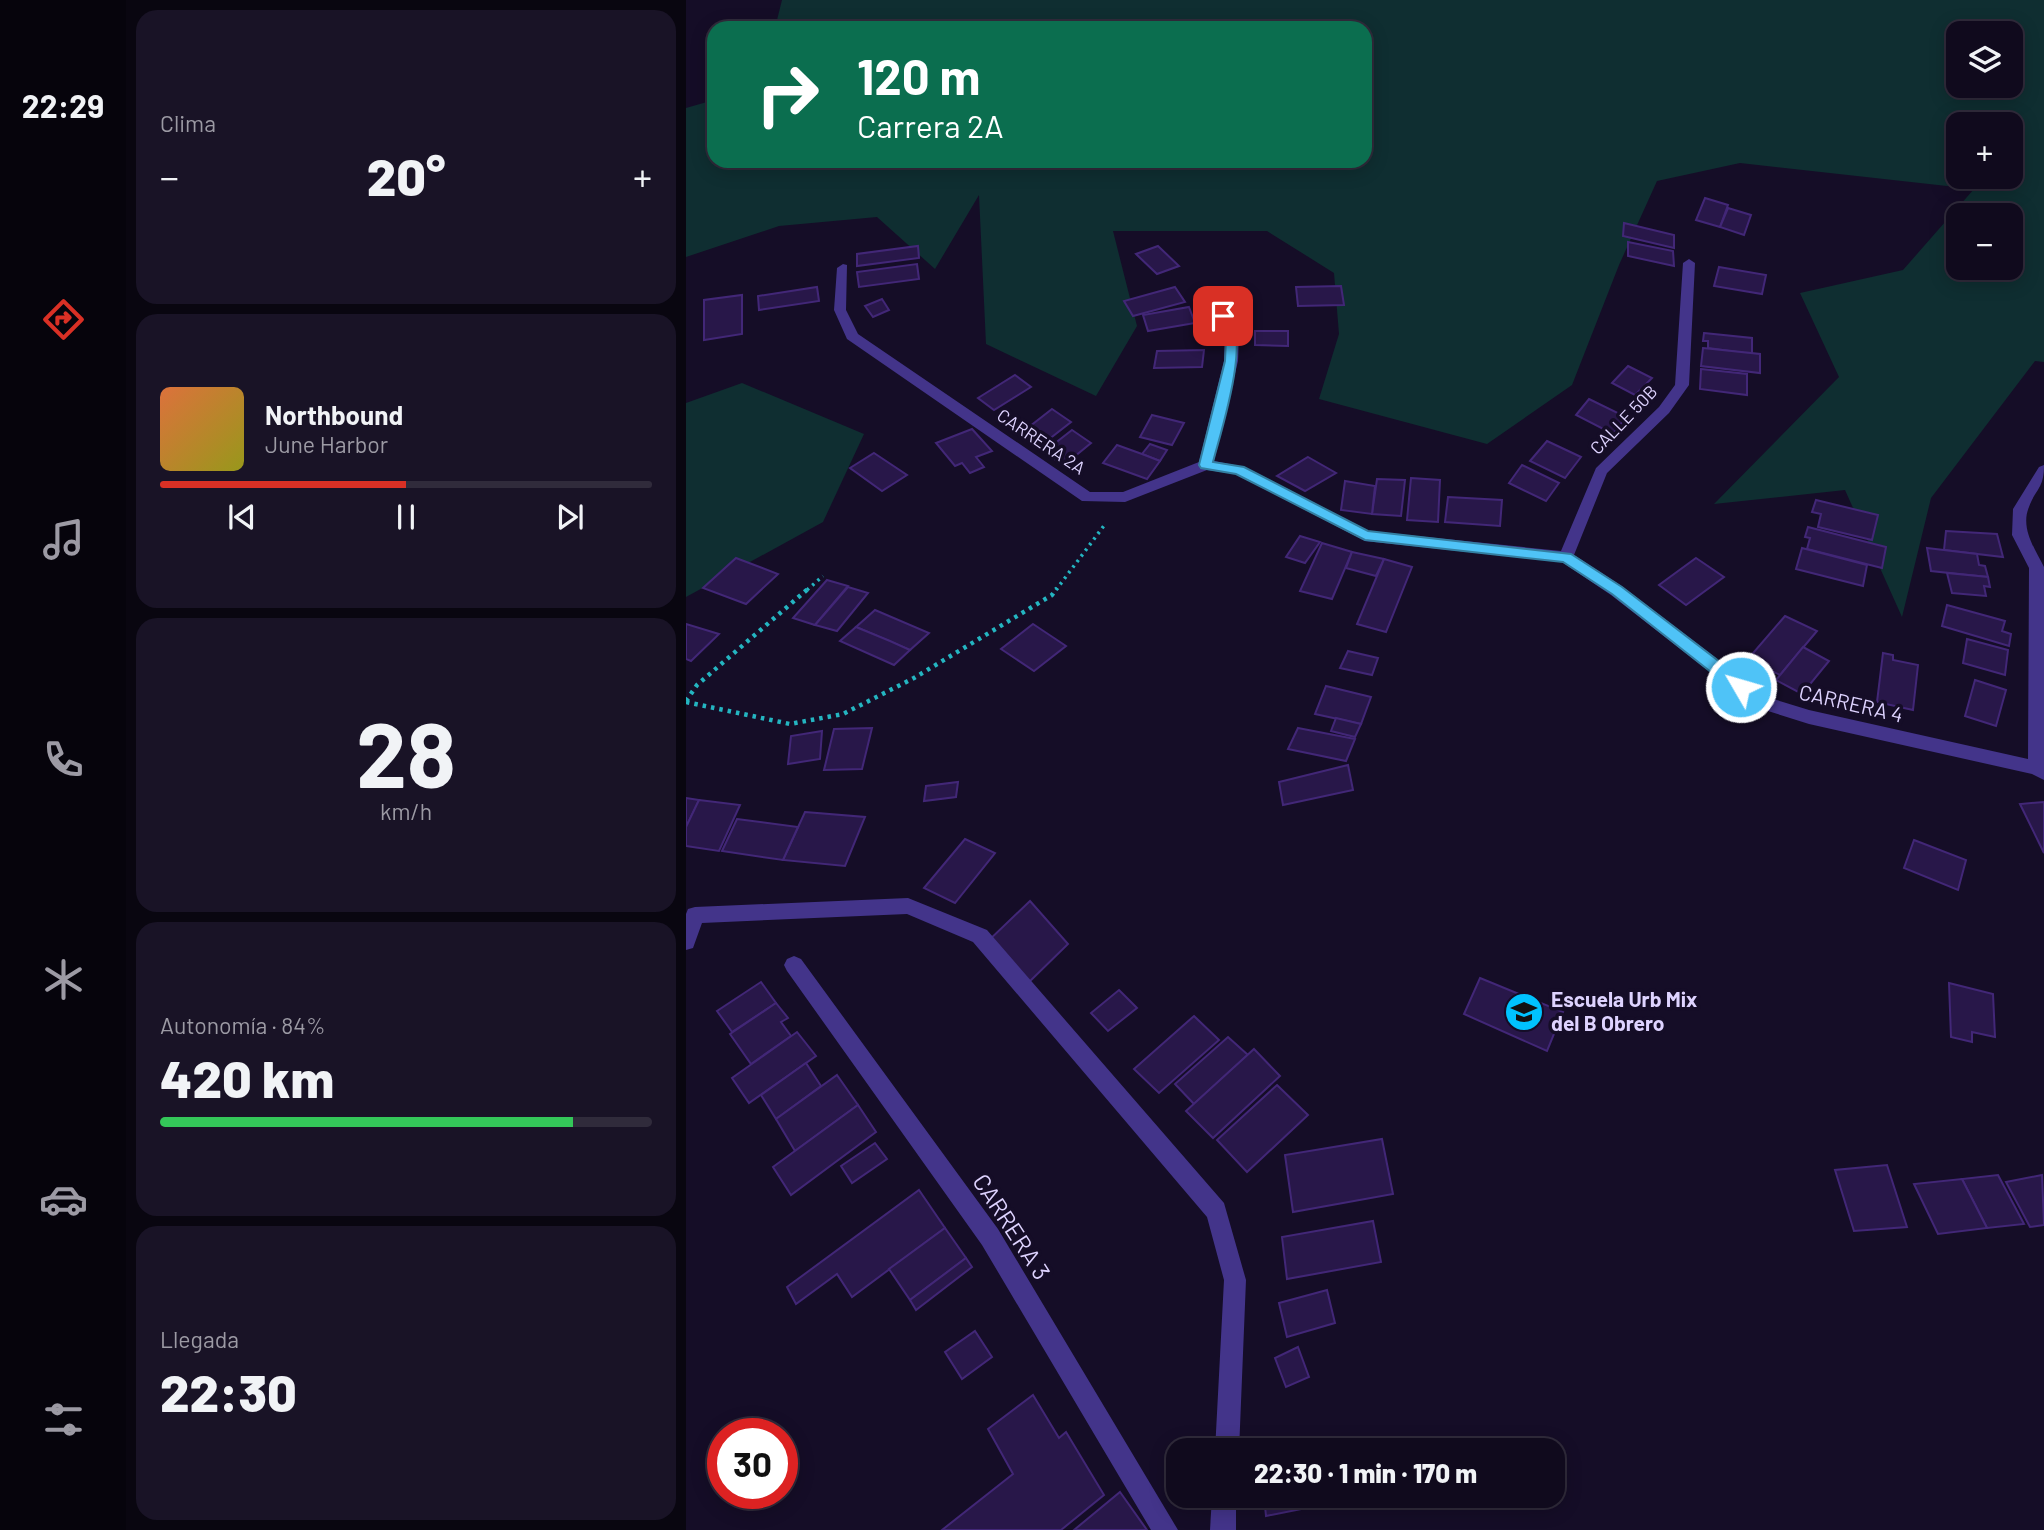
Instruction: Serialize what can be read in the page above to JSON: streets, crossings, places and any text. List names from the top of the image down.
{
  "streets": {
    "street": [
      "CALLE 50B",
      "CARRERA 2A",
      "CARRERA 4",
      "CARRERA 3"
    ]
  },
  "crossings": [
    ["CALLE 50B", "CARRERA 4"],
    ["CARRERA 2A", "CARRERA 4"]
  ],
  "places": {
    "school or university": ["Escuela Urb Mix del B Obrero"]
  },
  "page": {
    "tabs": "22:29",
    "tile": [
      "Clima",
      ["28", "km/h"],
      ["Autonomía · 84%", "420 km"],
      ["Llegada", "22:30"]
    ],
    "map_buttons": ["+", "−"],
    "turn": ["120 m", "Carrera 2A"],
    "heat": ["−", "20°", "+"],
    "song": ["Northbound", "June Harbor"],
    "limit": "30",
    "trip": "22:30 · 1 min · 170 m"
  }
}
